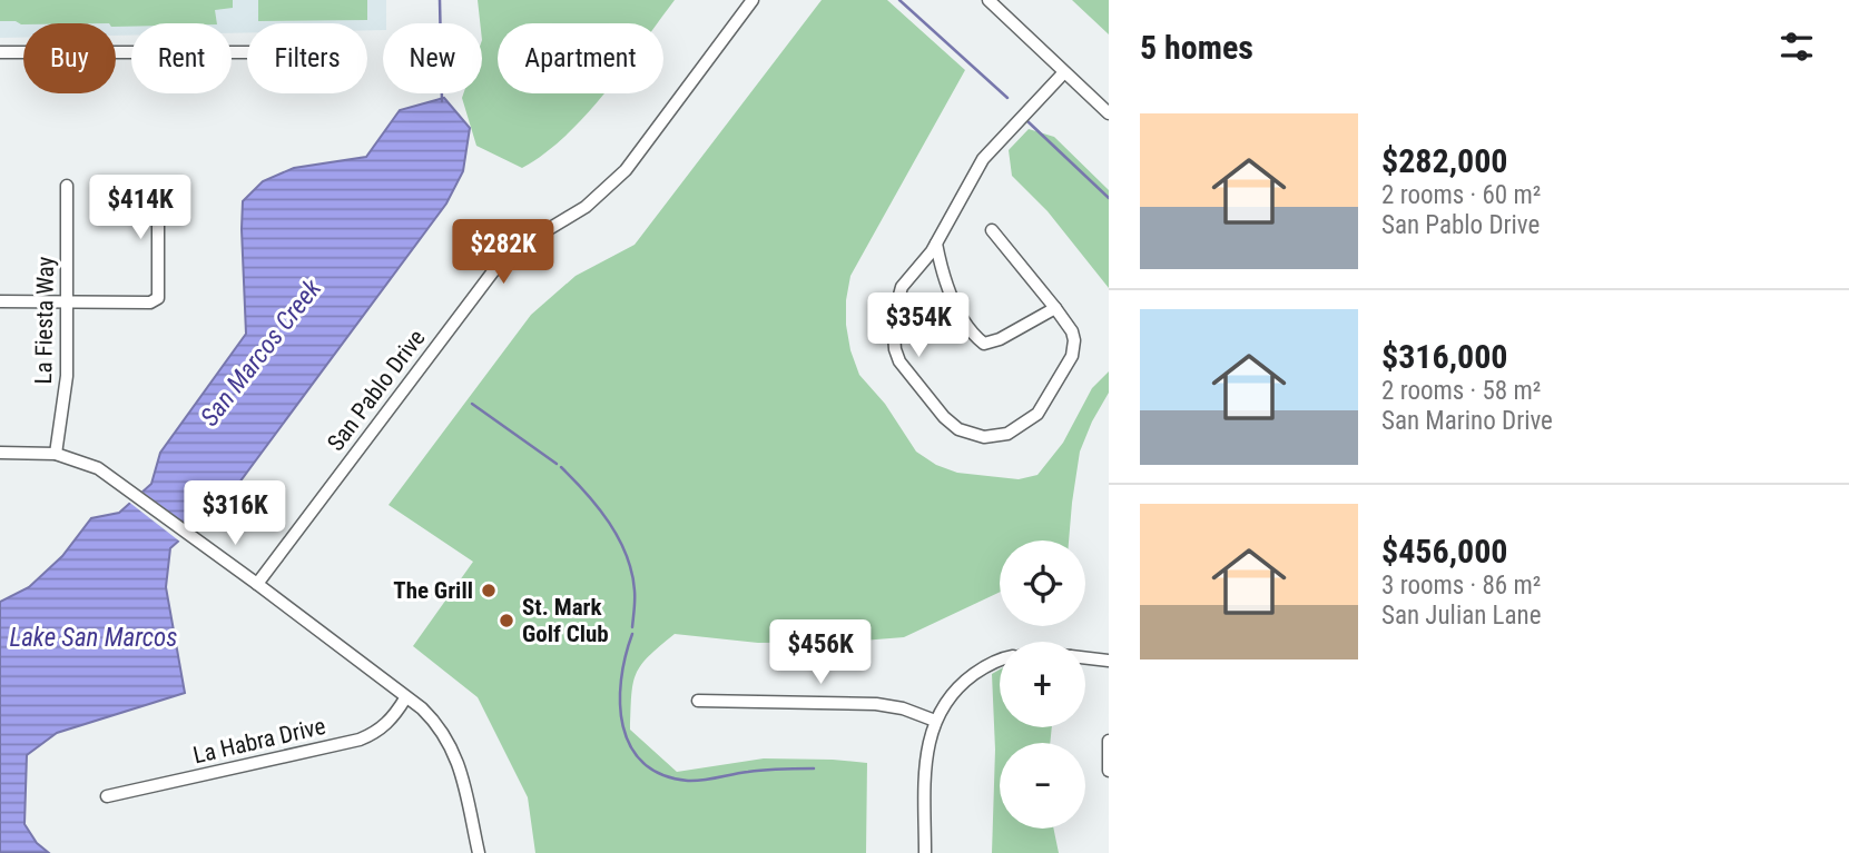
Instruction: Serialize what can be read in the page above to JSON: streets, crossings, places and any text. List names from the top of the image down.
{
  "streets": {
    "street": ["La Fiesta Way", "San Pablo Drive", "La Habra Drive"]
  },
  "water": ["San Marcos Creek", "Lake San Marcos"],
  "places": ["The Grill", "St. Mark Golf Club"],
  "page": {
    "heading": "5 homes",
    "chip": [
      "Buy",
      "Rent",
      "Filters",
      "New",
      "Apartment"
    ],
    "list": [
      {
        "name": "$282,000",
        "note": "2 rooms · 60 m² · San Pablo Drive"
      },
      {
        "name": "$316,000",
        "note": "2 rooms · 58 m² · San Marino Drive"
      },
      {
        "name": "$456,000",
        "note": "3 rooms · 86 m² · San Julian Lane"
      }
    ],
    "price": [
      "$414K",
      "$282K",
      "$354K",
      "$316K",
      "$456K"
    ],
    "map_buttons": ["+", "−"]
  }
}
